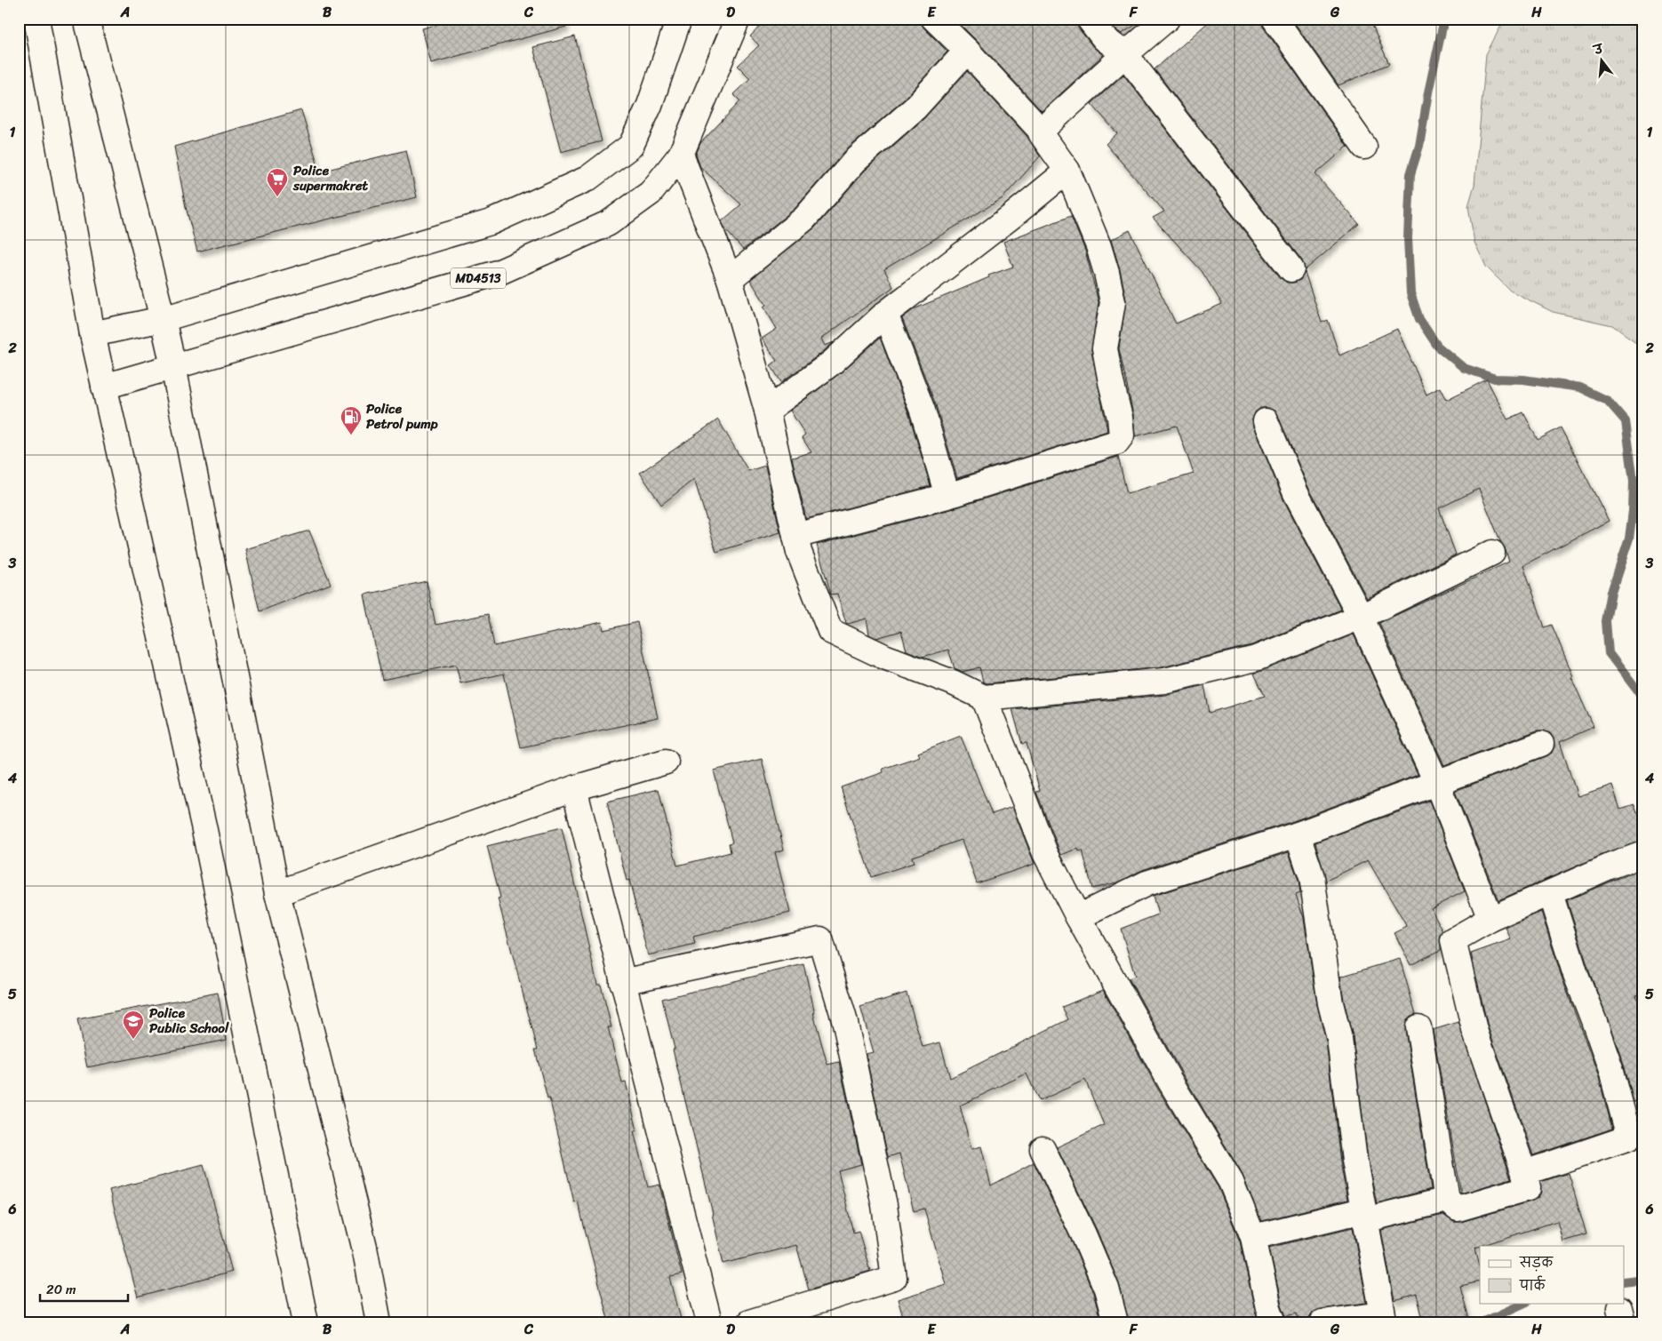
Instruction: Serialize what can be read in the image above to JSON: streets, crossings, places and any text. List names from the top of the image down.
{
  "streets": {
    "street": ["MD4513"]
  },
  "places": {
    "supermarket": ["Police supermakret"],
    "fuel station": ["Police Petrol pump"],
    "school or university": ["Police Public School"]
  },
  "legend": ["सड़क", "पार्क"],
  "scale_bar": "20 m",
  "north": "top",
  "grid": {
    "columns": [
      "A",
      "B",
      "C",
      "D",
      "E",
      "F",
      "G",
      "H"
    ],
    "rows": [
      "1",
      "2",
      "3",
      "4",
      "5",
      "6"
    ]
  }
}
